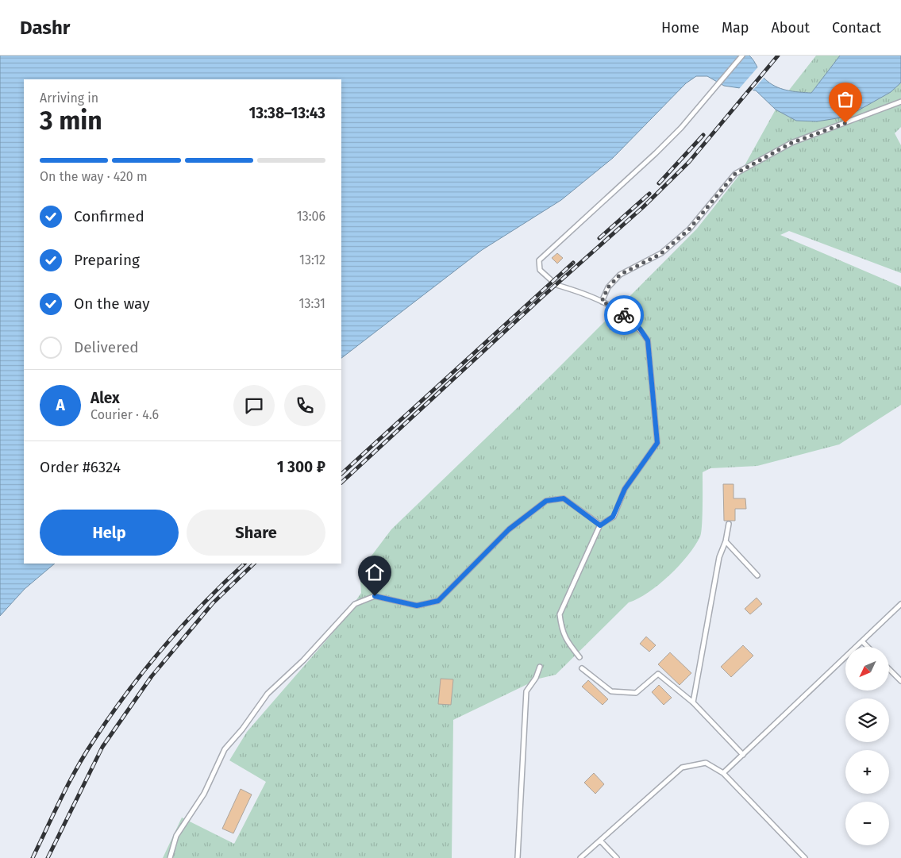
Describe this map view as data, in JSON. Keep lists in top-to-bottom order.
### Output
{
  "north": "bottom left",
  "page": {
    "header": "Dashr",
    "nav": [
      "Home",
      "Map",
      "About",
      "Contact"
    ],
    "heading": ["3 min", "Arriving in", "13:38–13:43"],
    "panel": [
      "Alex",
      "Courier · 4.6",
      "Order #6324",
      "1 300 ₽"
    ],
    "bar": "On the way · 420 m",
    "list": [
      ["Confirmed", "13:06"],
      ["Preparing", "13:12"],
      ["On the way", "13:31"],
      "Delivered"
    ],
    "round": "A",
    "buttons": ["Help", "Share"],
    "map_buttons": ["+", "−"]
  }
}
